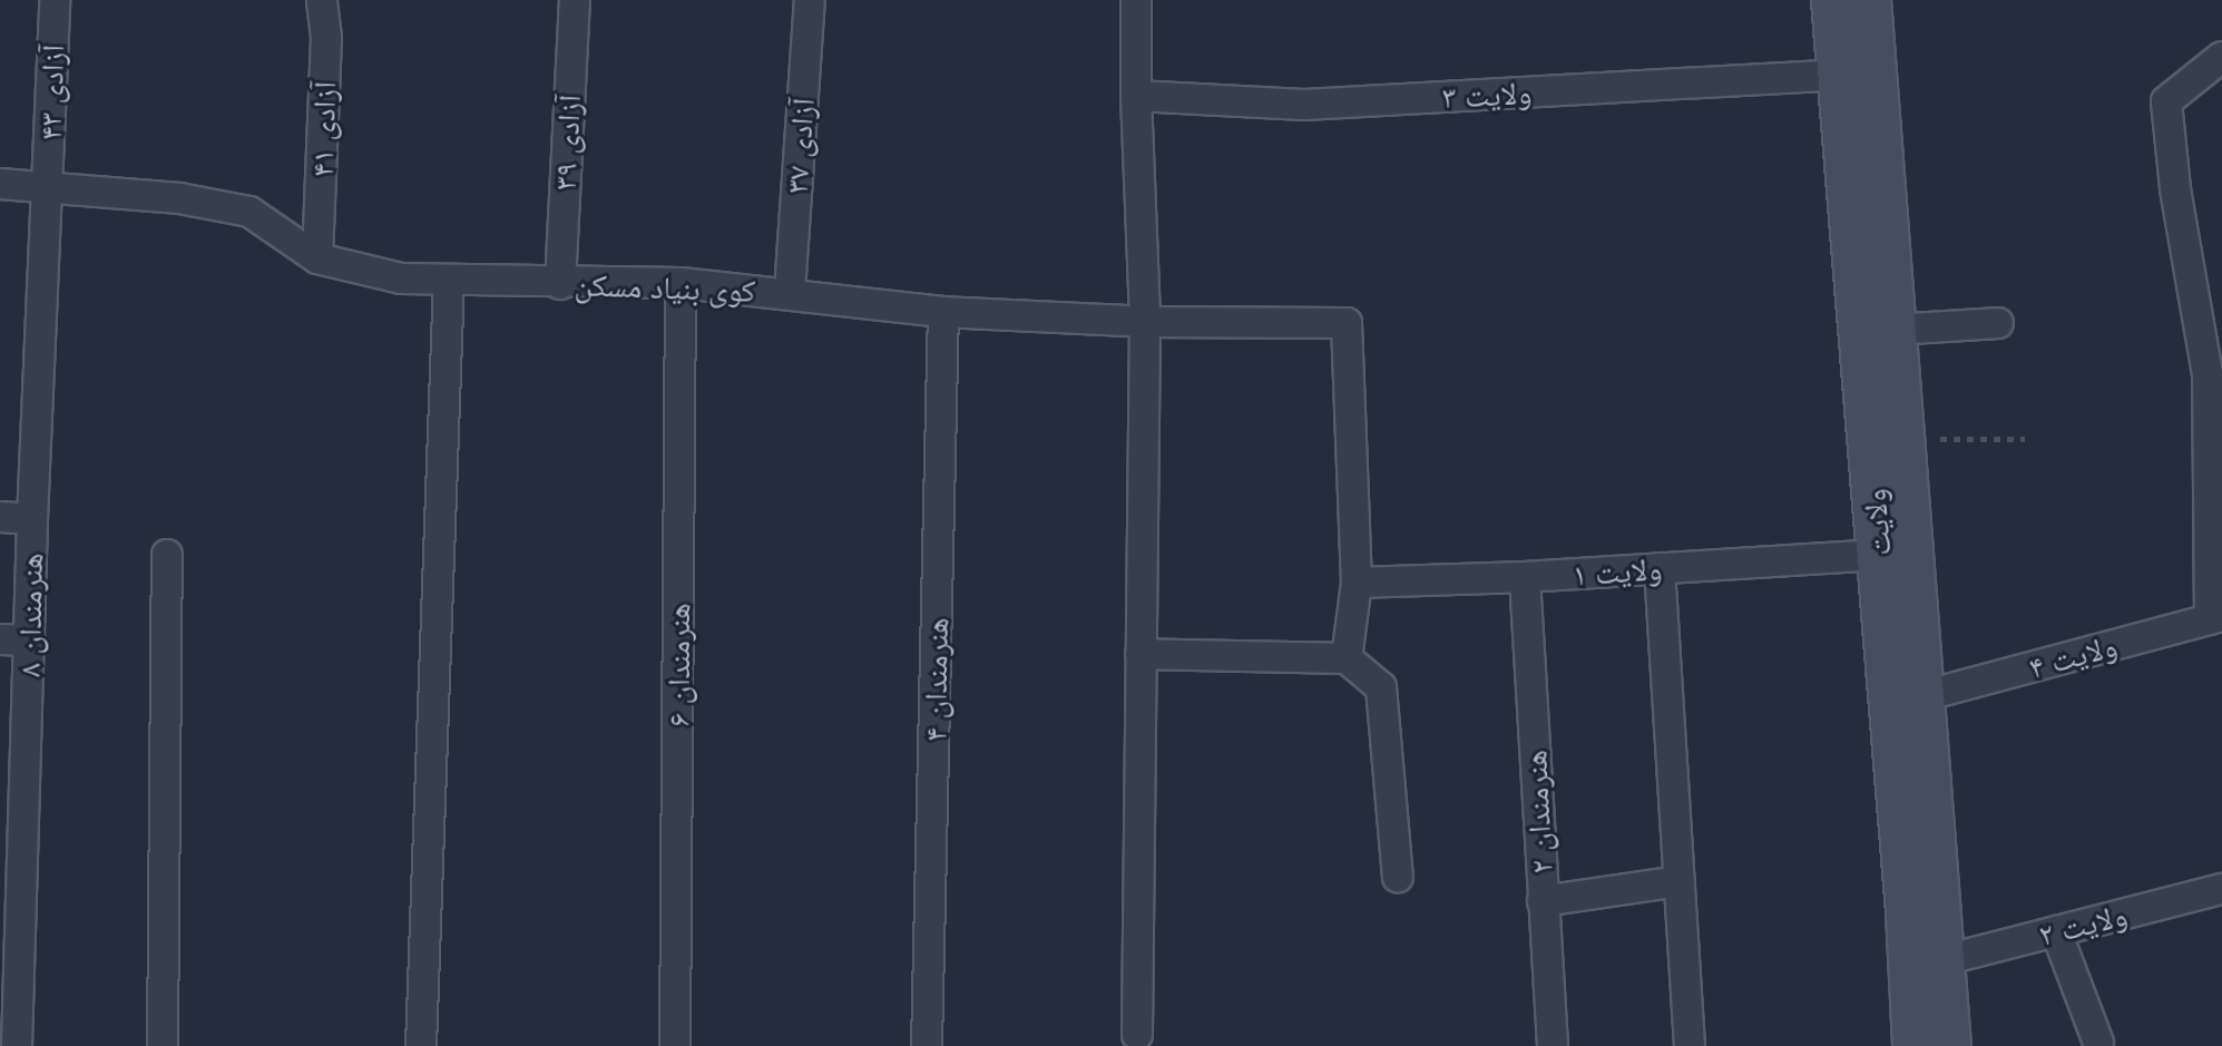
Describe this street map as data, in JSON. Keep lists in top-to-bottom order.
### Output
{
  "streets": {
    "main road": ["ولایت"],
    "street": [
      "آزادی ۴۳",
      "ولایت ۳",
      "آزادی ۴۱",
      "آزادی ۳۹",
      "آزادی ۳۷",
      "کوی بنیاد مسکن",
      "ولایت ۱",
      "هنرمندان ۸",
      "ولایت ۴",
      "هنرمندان ۶",
      "هنرمندان ۴",
      "هنرمندان ۲",
      "ولایت ۲"
    ]
  },
  "crossings": [
    ["آزادی ۴۳", "کوی بنیاد مسکن"],
    ["آزادی ۴۳", "هنرمندان ۸"],
    ["ولایت ۳", "ولایت"],
    ["آزادی ۴۱", "کوی بنیاد مسکن"],
    ["آزادی ۳۹", "کوی بنیاد مسکن"],
    ["آزادی ۳۷", "کوی بنیاد مسکن"],
    ["کوی بنیاد مسکن", "ولایت ۱"],
    ["کوی بنیاد مسکن", "هنرمندان ۸"],
    ["کوی بنیاد مسکن", "هنرمندان ۶"],
    ["کوی بنیاد مسکن", "هنرمندان ۴"],
    ["ولایت", "ولایت ۱"],
    ["ولایت", "ولایت ۴"],
    ["ولایت", "ولایت ۲"],
    ["ولایت ۱", "هنرمندان ۲"]
  ]
}
